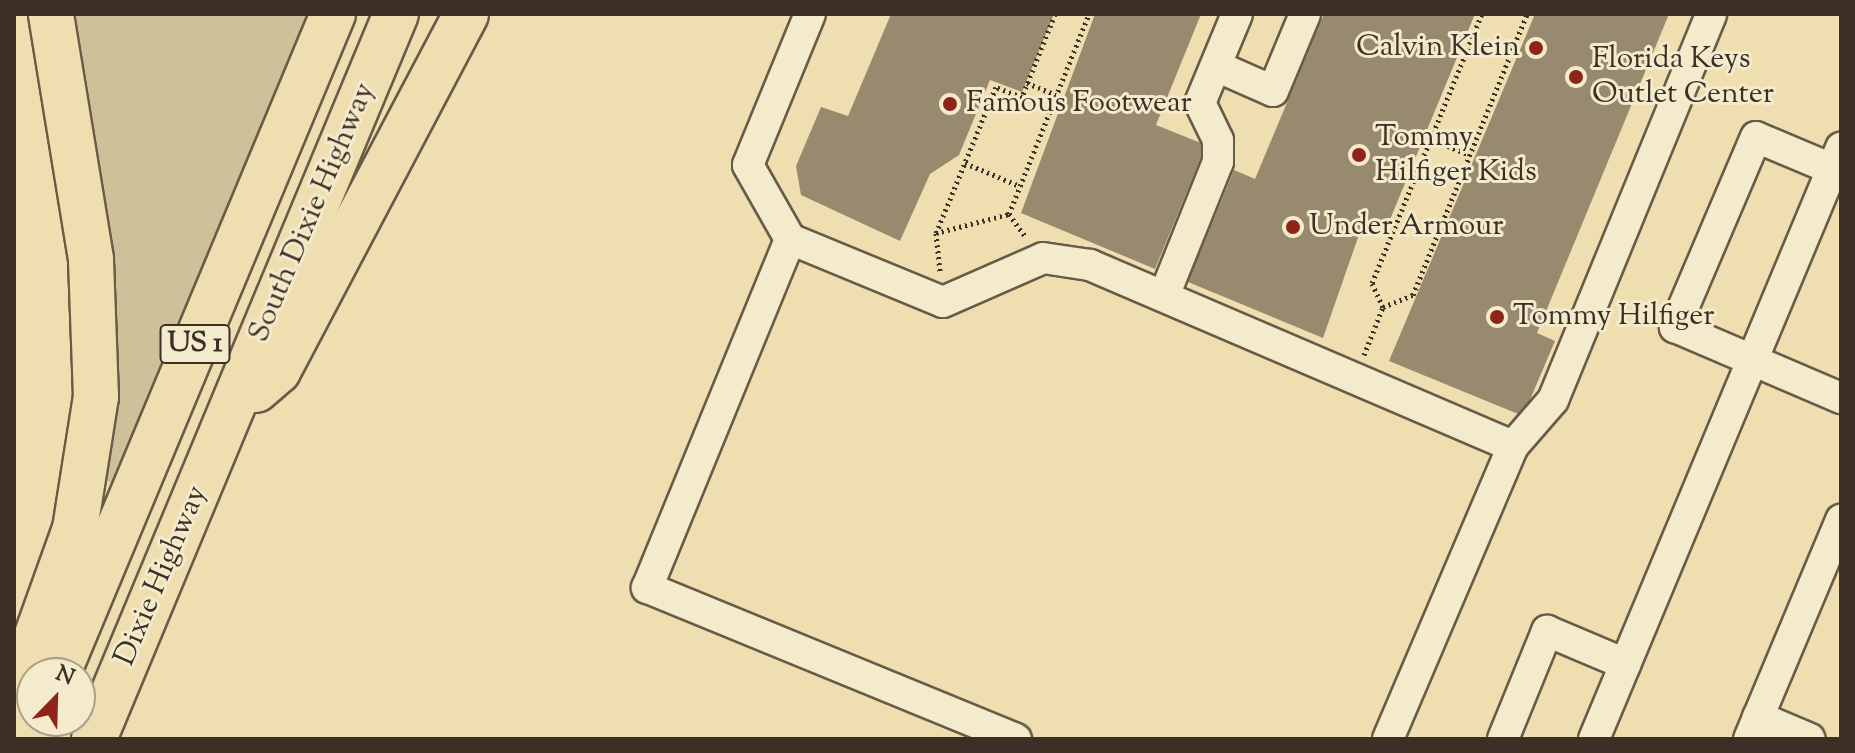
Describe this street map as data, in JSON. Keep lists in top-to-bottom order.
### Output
{
  "streets": {
    "highway": ["South Dixie Highway", "US 1", "Dixie Highway"]
  },
  "crossings": [
    ["South Dixie Highway", "Dixie Highway"]
  ],
  "places": [
    "Calvin Klein",
    "Florida Keys Outlet Center",
    "Famous Footwear",
    "Tommy Hilfiger Kids",
    "Under Armour",
    "Tommy Hilfiger"
  ],
  "north": "top right"
}
